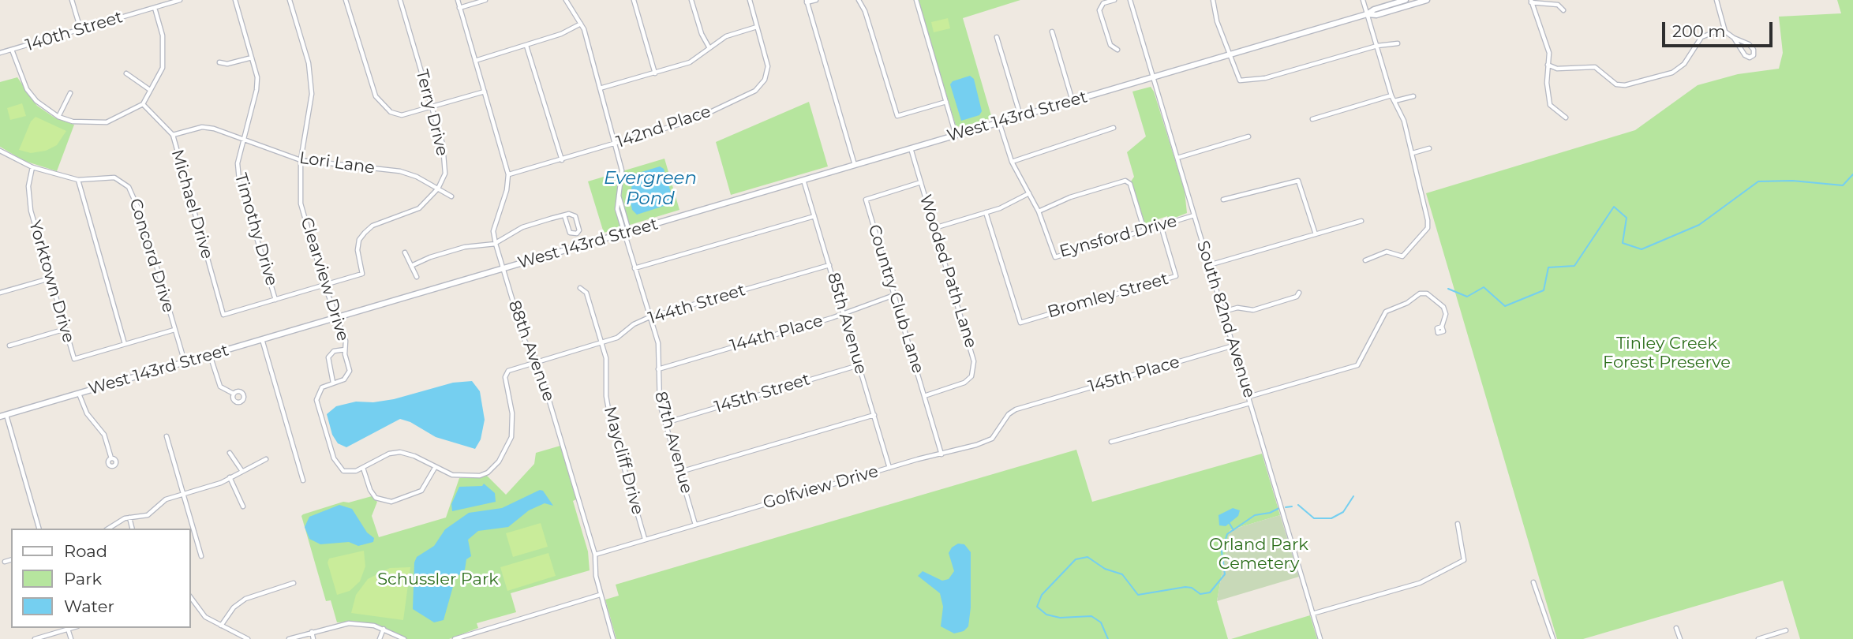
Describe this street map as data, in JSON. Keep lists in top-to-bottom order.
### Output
{
  "streets": {
    "main road": ["West 143rd Street"],
    "street": [
      "140th Street",
      "Terry Drive",
      "142nd Place",
      "Lori Lane",
      "Michael Drive",
      "Timothy Drive",
      "Eynsford Drive",
      "Concord Drive",
      "Wooded Path Lane",
      "Clearview Drive",
      "Yorktown Drive",
      "Bromley Street",
      "Country Club Lane",
      "144th Street",
      "South 82nd Avenue",
      "85th Avenue",
      "144th Place",
      "88th Avenue",
      "145th Place",
      "145th Street",
      "87th Avenue",
      "Maycliff Drive",
      "Golfview Drive"
    ]
  },
  "crossings": [
    ["Terry Drive", "Lori Lane"],
    ["West 143rd Street", "Eynsford Drive"],
    ["West 143rd Street", "Concord Drive"],
    ["West 143rd Street", "Wooded Path Lane"],
    ["West 143rd Street", "Clearview Drive"],
    ["West 143rd Street", "South 82nd Avenue"],
    ["West 143rd Street", "85th Avenue"],
    ["West 143rd Street", "88th Avenue"],
    ["West 143rd Street", "87th Avenue"],
    ["142nd Place", "88th Avenue"],
    ["142nd Place", "87th Avenue"],
    ["Lori Lane", "Michael Drive"],
    ["Lori Lane", "Timothy Drive"],
    ["Lori Lane", "Clearview Drive"],
    ["Michael Drive", "Timothy Drive"],
    ["Eynsford Drive", "Bromley Street"],
    ["Eynsford Drive", "South 82nd Avenue"],
    ["Concord Drive", "Yorktown Drive"],
    ["Wooded Path Lane", "Country Club Lane"],
    ["Country Club Lane", "144th Place"],
    ["Country Club Lane", "Golfview Drive"],
    ["144th Street", "85th Avenue"],
    ["144th Street", "88th Avenue"],
    ["144th Street", "87th Avenue"],
    ["144th Street", "Maycliff Drive"],
    ["South 82nd Avenue", "145th Place"],
    ["85th Avenue", "144th Place"],
    ["85th Avenue", "145th Street"],
    ["85th Avenue", "Golfview Drive"],
    ["144th Place", "87th Avenue"],
    ["88th Avenue", "Golfview Drive"],
    ["145th Place", "Golfview Drive"],
    ["145th Street", "87th Avenue"],
    ["87th Avenue", "Golfview Drive"],
    ["Maycliff Drive", "Golfview Drive"]
  ],
  "water": ["Evergreen Pond"],
  "parks": ["Tinley Creek Forest Preserve", "Orland Park Cemetery", "Schussler Park"],
  "legend": ["Road", "Park", "Water"],
  "scale_bar": "200 m"
}
